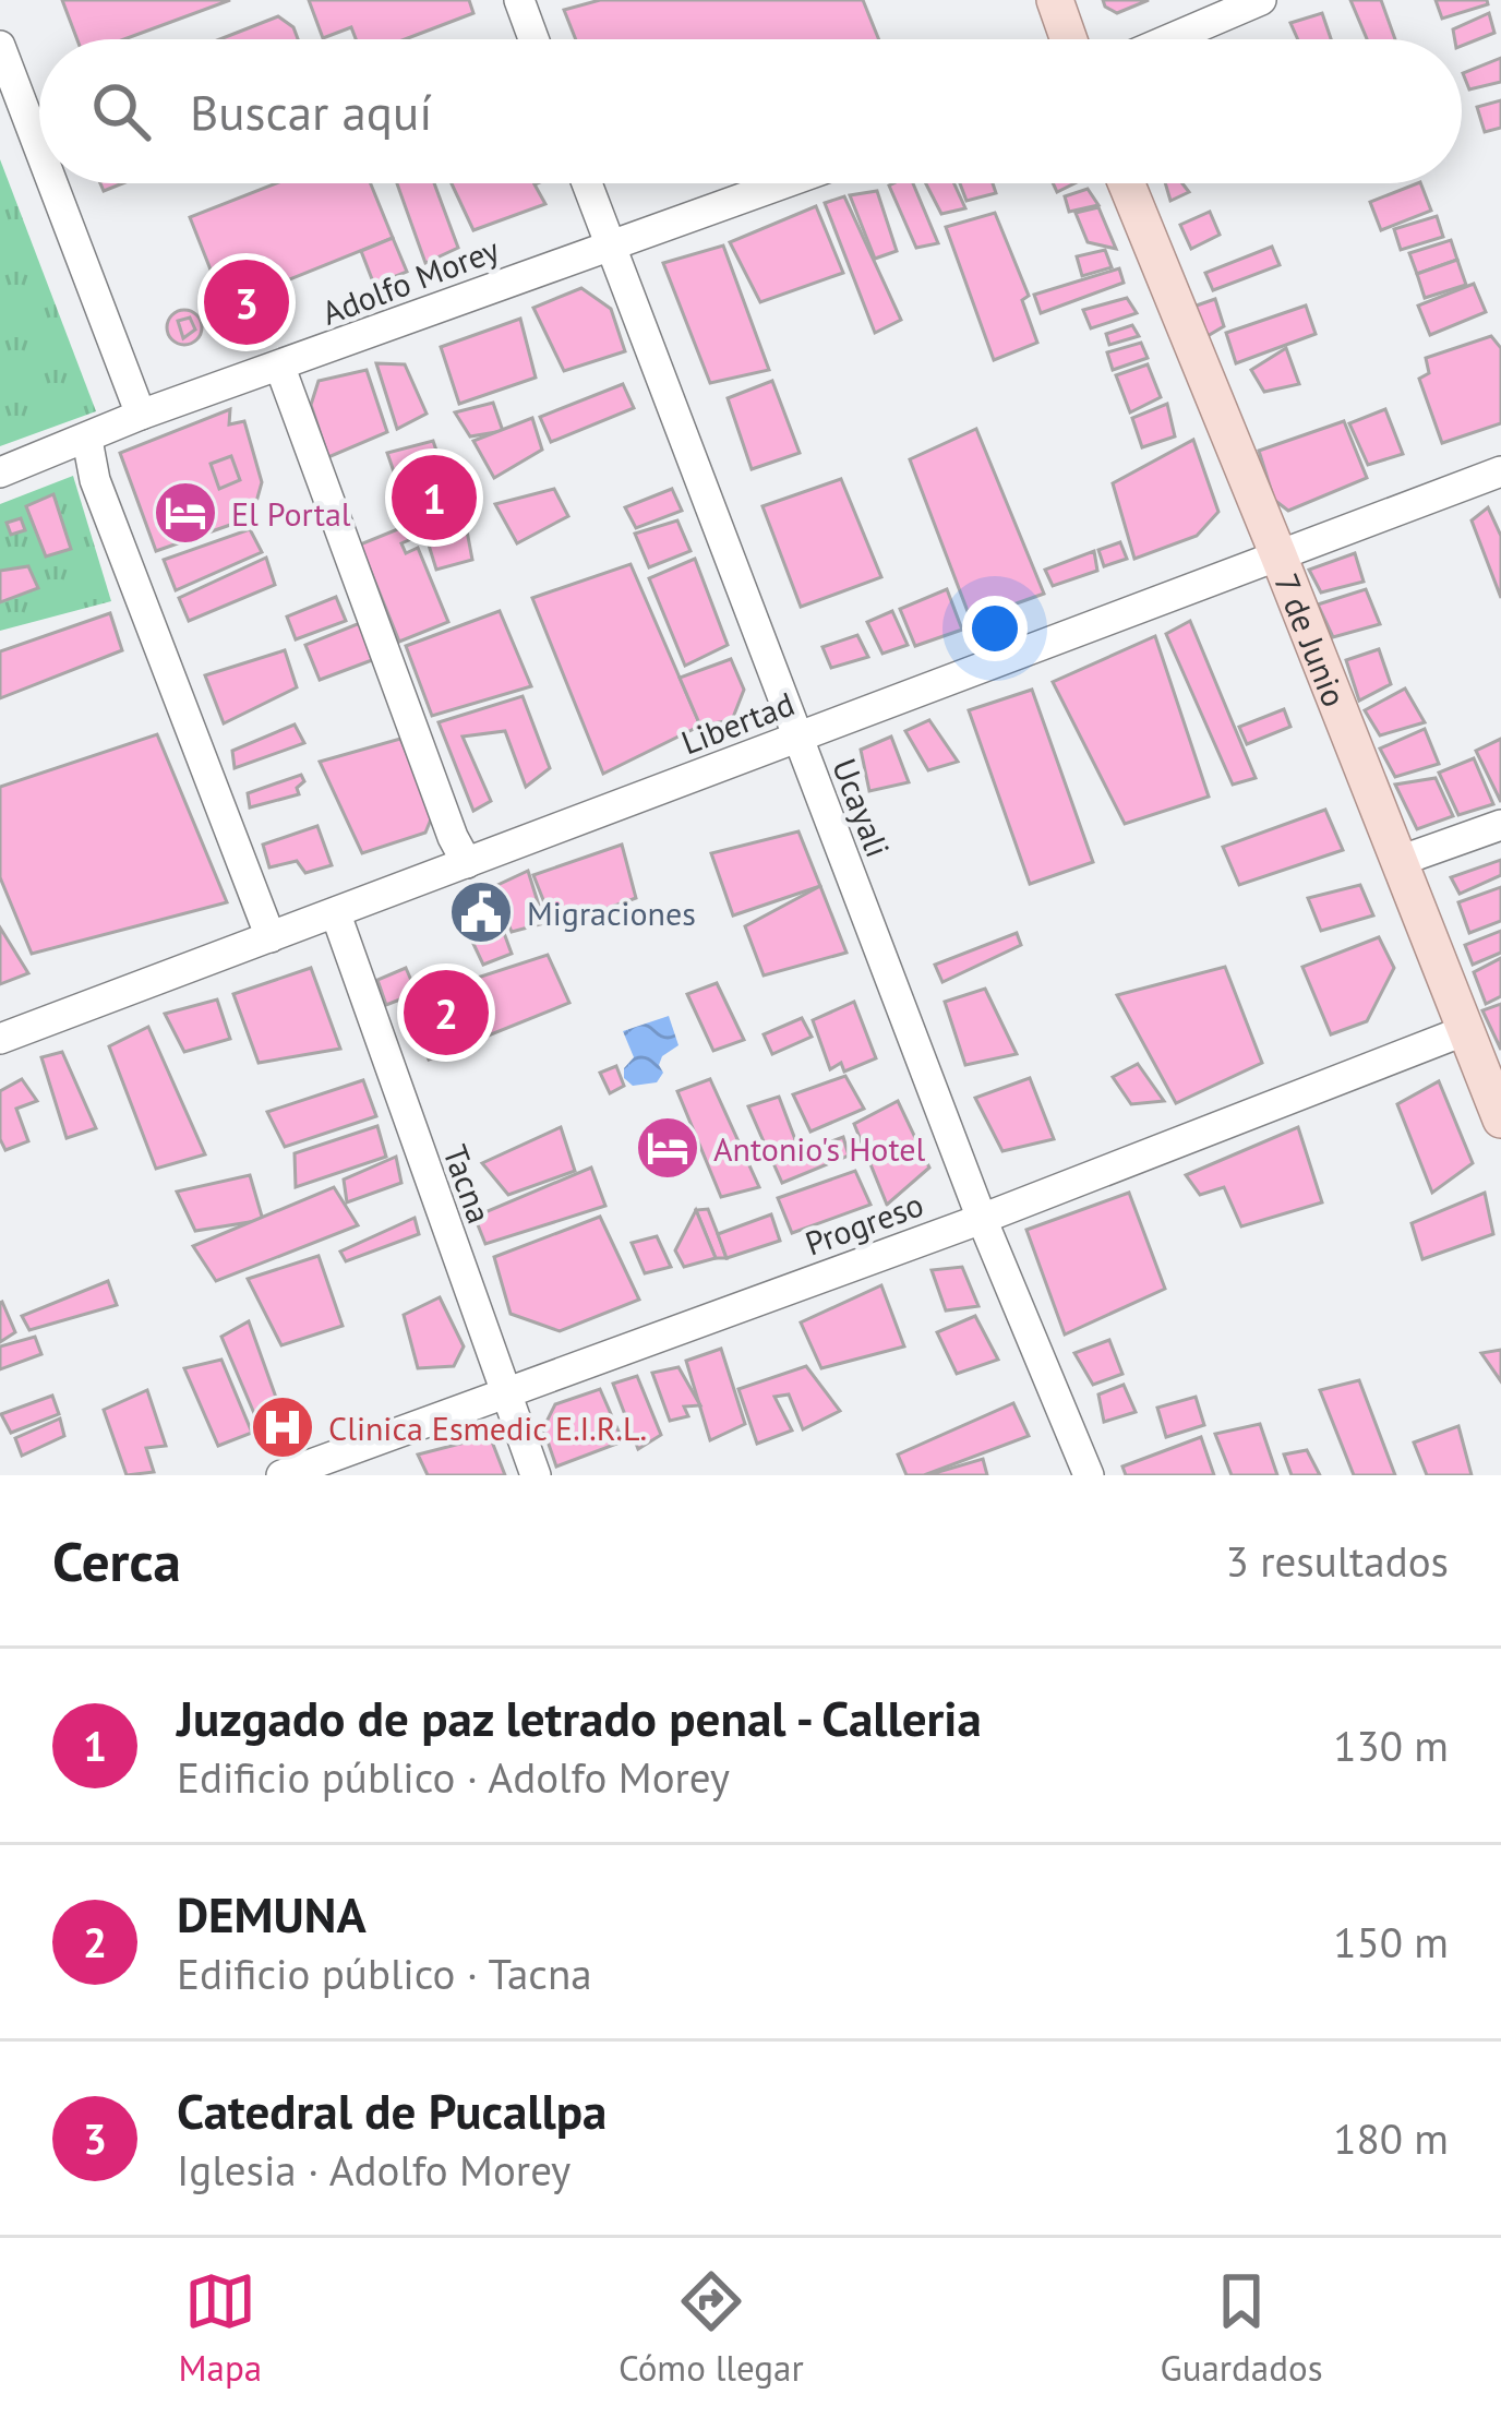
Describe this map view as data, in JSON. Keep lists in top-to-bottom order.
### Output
{
  "streets": {
    "main road": ["7 de Junio"],
    "street": [
      "Adolfo Morey",
      "Libertad",
      "Ucayali",
      "Tacna",
      "Progreso"
    ]
  },
  "crossings": [
    ["Adolfo Morey", "Ucayali"],
    ["7 de Junio", "Libertad"],
    ["7 de Junio", "Progreso"],
    ["Libertad", "Ucayali"],
    ["Libertad", "Tacna"],
    ["Ucayali", "Progreso"],
    ["Tacna", "Progreso"]
  ],
  "places": {
    "hotel": ["El Portal", "Antonio's Hotel"],
    "public building": ["Migraciones"],
    "hospital": ["Clinica Esmedic E.I.R.L."]
  },
  "page": {
    "search": "Buscar aquí",
    "pins": ["3", "1", "2"],
    "heading": ["Cerca", "3 resultados"],
    "list": [
      {
        "mark": "1",
        "name": "Juzgado de paz letrado penal - Calleria",
        "note": "Edificio público · Adolfo Morey",
        "value": "130 m"
      },
      {
        "mark": "2",
        "name": "DEMUNA",
        "note": "Edificio público · Tacna",
        "value": "150 m"
      },
      {
        "mark": "3",
        "name": "Catedral de Pucallpa",
        "note": "Iglesia · Adolfo Morey",
        "value": "180 m"
      }
    ],
    "nav": ["Mapa", "Cómo llegar", "Guardados"]
  }
}
